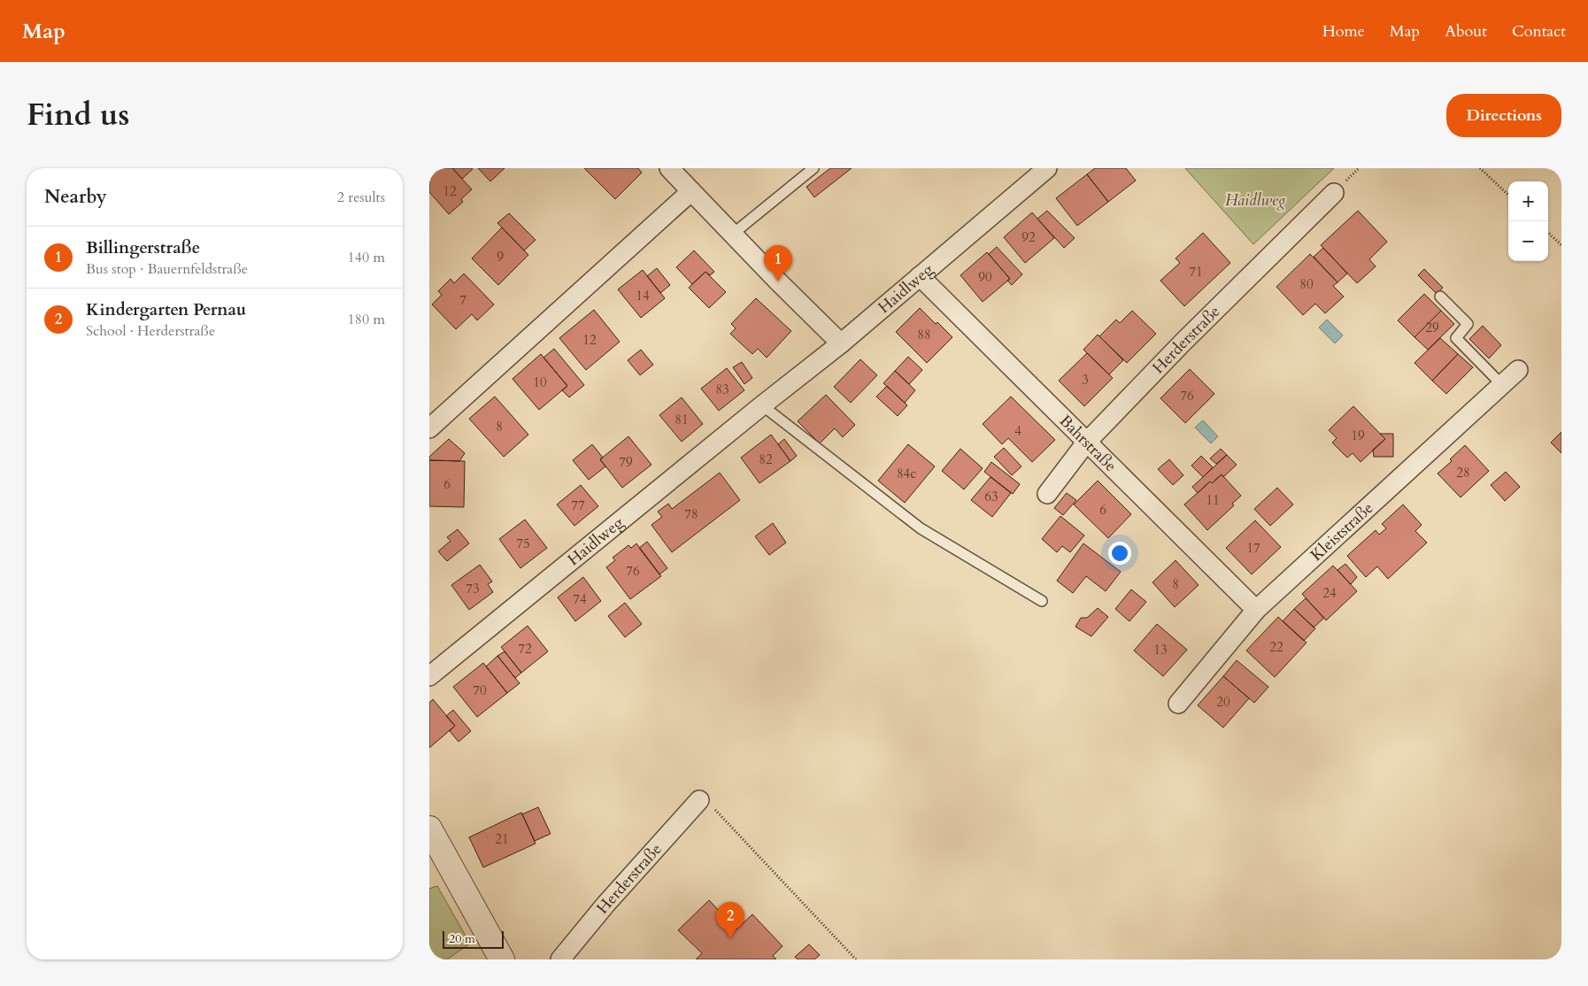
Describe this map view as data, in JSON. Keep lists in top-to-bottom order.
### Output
{
  "streets": {
    "street": [
      "Haidlweg",
      "Herderstraße",
      "Bahrstraße",
      "Kleiststraße"
    ]
  },
  "crossings": [
    ["Haidlweg", "Bahrstraße"],
    ["Herderstraße", "Bahrstraße"],
    ["Bahrstraße", "Kleiststraße"]
  ],
  "parks": ["Haidlweg"],
  "house_numbers": [
    "12",
    "92",
    "9",
    "71",
    "90",
    "80",
    "14",
    "7",
    "29",
    "88",
    "12",
    "3",
    "10",
    "83",
    "76",
    "81",
    "8",
    "4",
    "19",
    "82",
    "79",
    "28",
    "84c",
    "6",
    "63",
    "11",
    "77",
    "6",
    "78",
    "75",
    "17",
    "76",
    "8",
    "73",
    "24",
    "74",
    "22",
    "72",
    "13",
    "70",
    "20",
    "21"
  ],
  "scale_bar": "20 m",
  "page": {
    "header": "Map",
    "nav": [
      "Home",
      "Map",
      "About",
      "Contact"
    ],
    "title": "Find us",
    "buttons": "Directions",
    "heading": ["Nearby", "2 results"],
    "map_buttons": ["+", "−"],
    "list": [
      {
        "mark": "1",
        "name": "Billingerstraße",
        "note": "Bus stop · Bauernfeldstraße",
        "value": "140 m"
      },
      {
        "mark": "2",
        "name": "Kindergarten Pernau",
        "note": "School · Herderstraße",
        "value": "180 m"
      }
    ],
    "pins": ["1", "2"],
    "scale": "20 m"
  }
}
